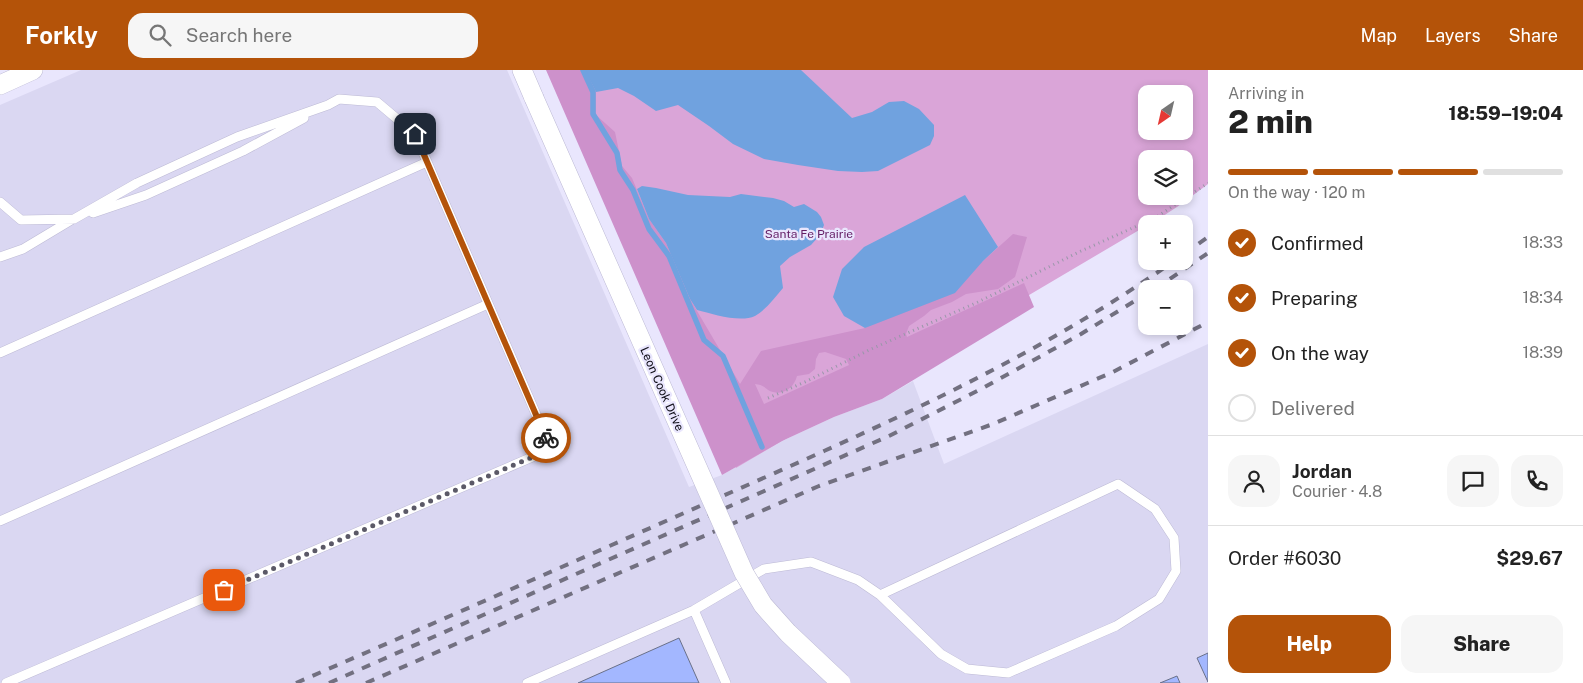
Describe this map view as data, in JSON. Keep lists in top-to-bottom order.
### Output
{
  "streets": {
    "street": ["Leon Cook Drive"]
  },
  "parks": ["Santa Fe Prairie"],
  "north": "bottom left",
  "page": {
    "header": "Forkly",
    "search": "Search here",
    "nav": ["Map", "Layers", "Share"],
    "heading": ["2 min", "Arriving in", "18:59–19:04"],
    "panel": [
      "Jordan",
      "Courier · 4.8",
      "Order #6030",
      "$29.67"
    ],
    "map_buttons": ["+", "−"],
    "bar": "On the way · 120 m",
    "list": [
      ["Confirmed", "18:33"],
      ["Preparing", "18:34"],
      ["On the way", "18:39"],
      "Delivered"
    ],
    "buttons": ["Help", "Share"]
  }
}
